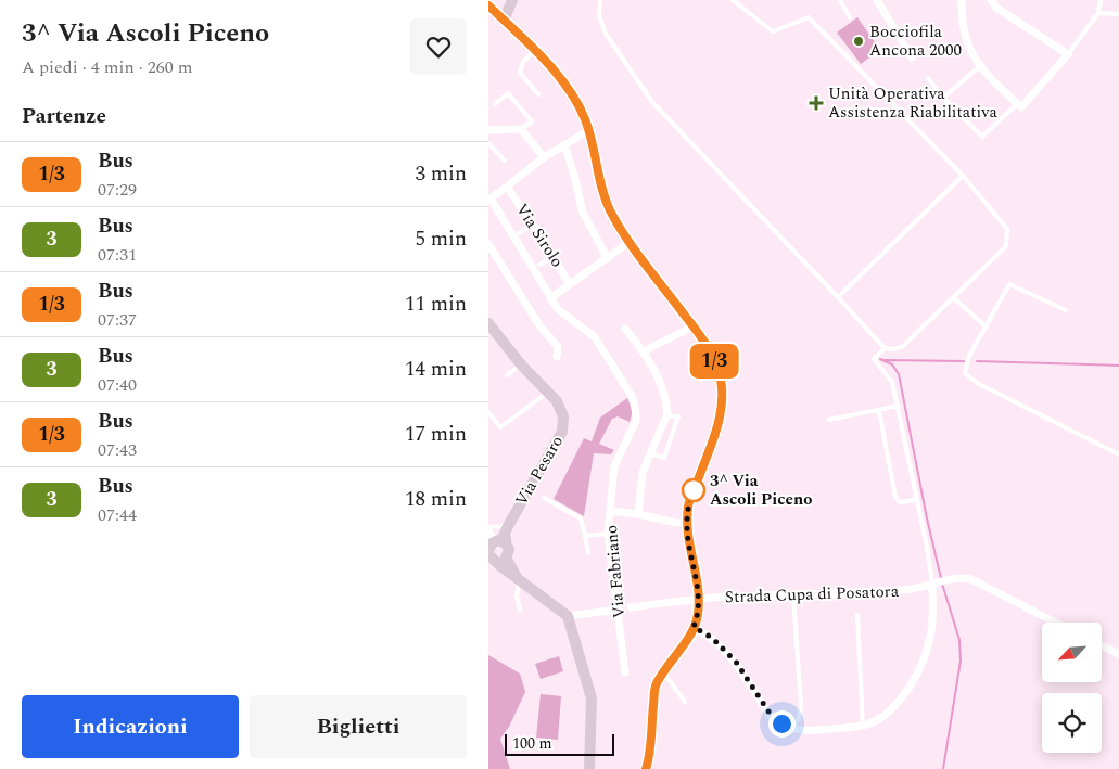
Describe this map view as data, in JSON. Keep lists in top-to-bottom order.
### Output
{
  "streets": {
    "street": [
      "Via Sirolo",
      "Via Pesaro",
      "Via Fabriano",
      "Strada Cupa di Posatora"
    ]
  },
  "places": {
    "other": ["Bocciofila Ancona 2000", "3^ Via Ascoli Piceno"],
    "health": ["Unità Operativa Assistenza Riabilitativa"]
  },
  "lines": ["bus line 1/3"],
  "scale_bar": "100 m",
  "north": "bottom left",
  "page": {
    "heading": [
      ["3^ Via Ascoli Piceno", "A piedi · 4 min · 260 m"],
      "Partenze"
    ],
    "on_map": "1/3",
    "list": [
      {
        "mark": "1/3",
        "name": "Bus",
        "note": "07:29",
        "value": "3 min"
      },
      {
        "mark": "3",
        "name": "Bus",
        "note": "07:31",
        "value": "5 min"
      },
      {
        "mark": "1/3",
        "name": "Bus",
        "note": "07:37",
        "value": "11 min"
      },
      {
        "mark": "3",
        "name": "Bus",
        "note": "07:40",
        "value": "14 min"
      },
      {
        "mark": "1/3",
        "name": "Bus",
        "note": "07:43",
        "value": "17 min"
      },
      {
        "mark": "3",
        "name": "Bus",
        "note": "07:44",
        "value": "18 min"
      }
    ],
    "buttons": ["Indicazioni", "Biglietti"],
    "scale": "100 m"
  }
}
